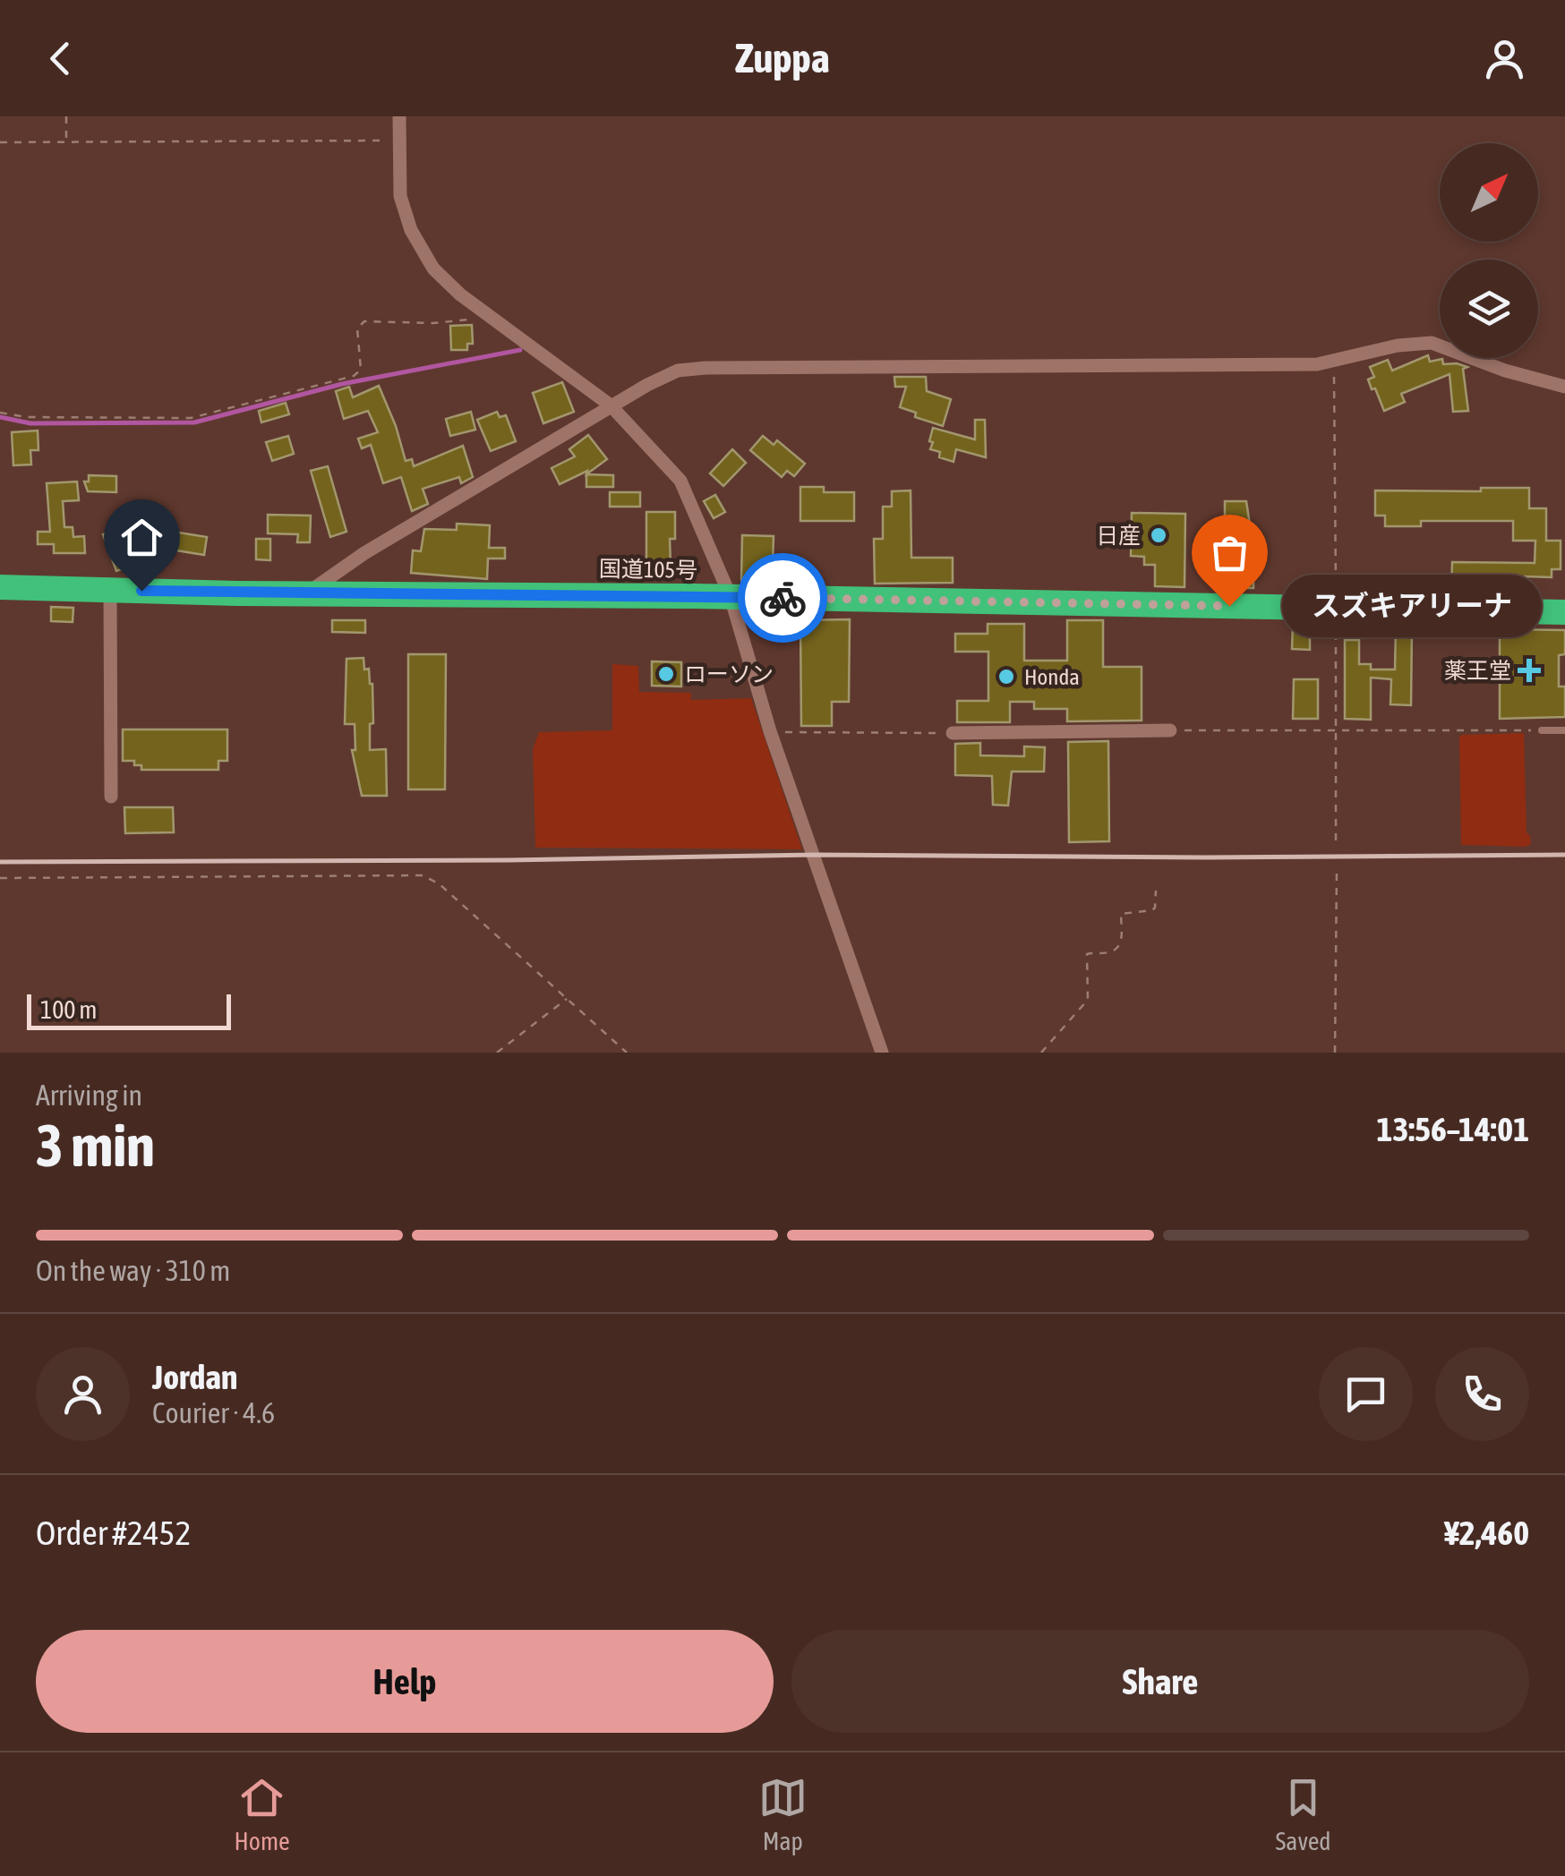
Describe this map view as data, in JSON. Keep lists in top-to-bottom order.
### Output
{
  "streets": {
    "highway": ["国道105号"]
  },
  "places": {
    "other": [
      "日産",
      "スズキアリーナ",
      "ローソン",
      "Honda"
    ],
    "health": ["薬王堂"]
  },
  "scale_bar": "100 m",
  "north": "top right",
  "page": {
    "header": "Zuppa",
    "bubble": "スズキアリーナ",
    "scale": "100 m",
    "heading": ["3 min", "Arriving in", "13:56–14:01"],
    "panel": [
      "Jordan",
      "Courier · 4.6",
      "Order #2452",
      "¥2,460"
    ],
    "bar": "On the way · 310 m",
    "buttons": ["Help", "Share"],
    "tabs": ["Home", "Map", "Saved"]
  }
}
